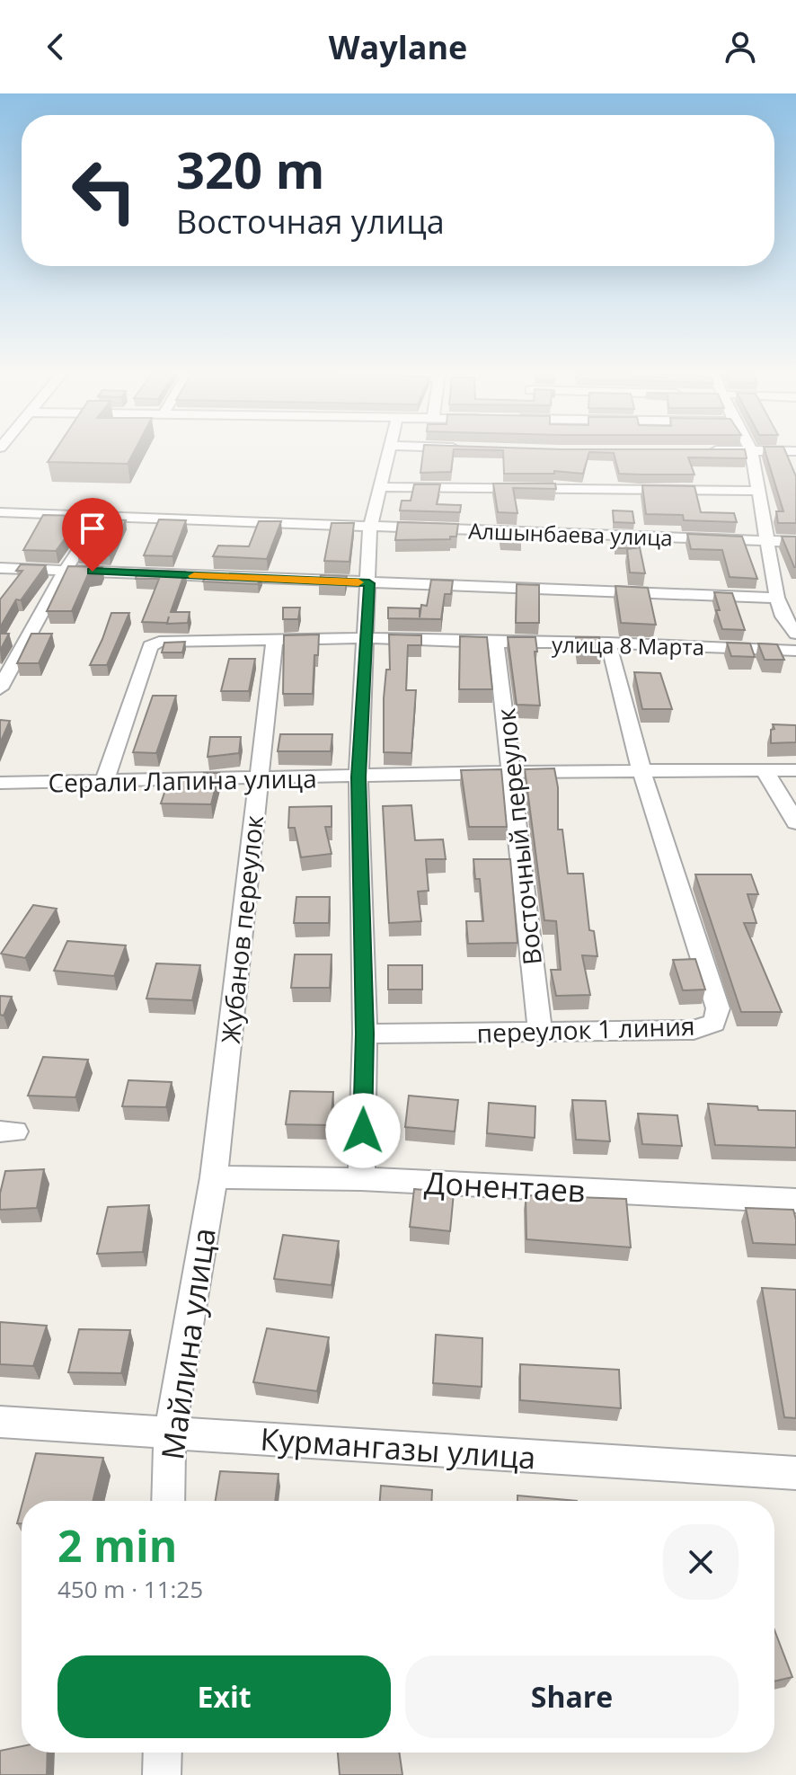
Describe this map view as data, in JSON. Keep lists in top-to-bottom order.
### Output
{
  "streets": {
    "street": [
      "Алшынбаева улица",
      "улица 8 Марта",
      "Серали Лапина улица",
      "Восточный переулок",
      "Жубанов переулок",
      "переулок 1 линия",
      "Донентаев",
      "Майлина улица",
      "Курмангазы улица"
    ]
  },
  "crossings": [
    ["улица 8 Марта", "Серали Лапина улица"],
    ["улица 8 Марта", "Восточный переулок"],
    ["улица 8 Марта", "Жубанов переулок"],
    ["Серали Лапина улица", "Восточный переулок"],
    ["Серали Лапина улица", "Жубанов переулок"],
    ["Серали Лапина улица", "переулок 1 линия"],
    ["Восточный переулок", "переулок 1 линия"],
    ["Жубанов переулок", "Донентаев"],
    ["Жубанов переулок", "Майлина улица"],
    ["Донентаев", "Майлина улица"],
    ["Майлина улица", "Курмангазы улица"]
  ],
  "page": {
    "header": "Waylane",
    "turn": ["320 m", "Восточная улица"],
    "heading": ["2 min", "450 m · 11:25"],
    "buttons": ["Exit", "Share"]
  }
}
